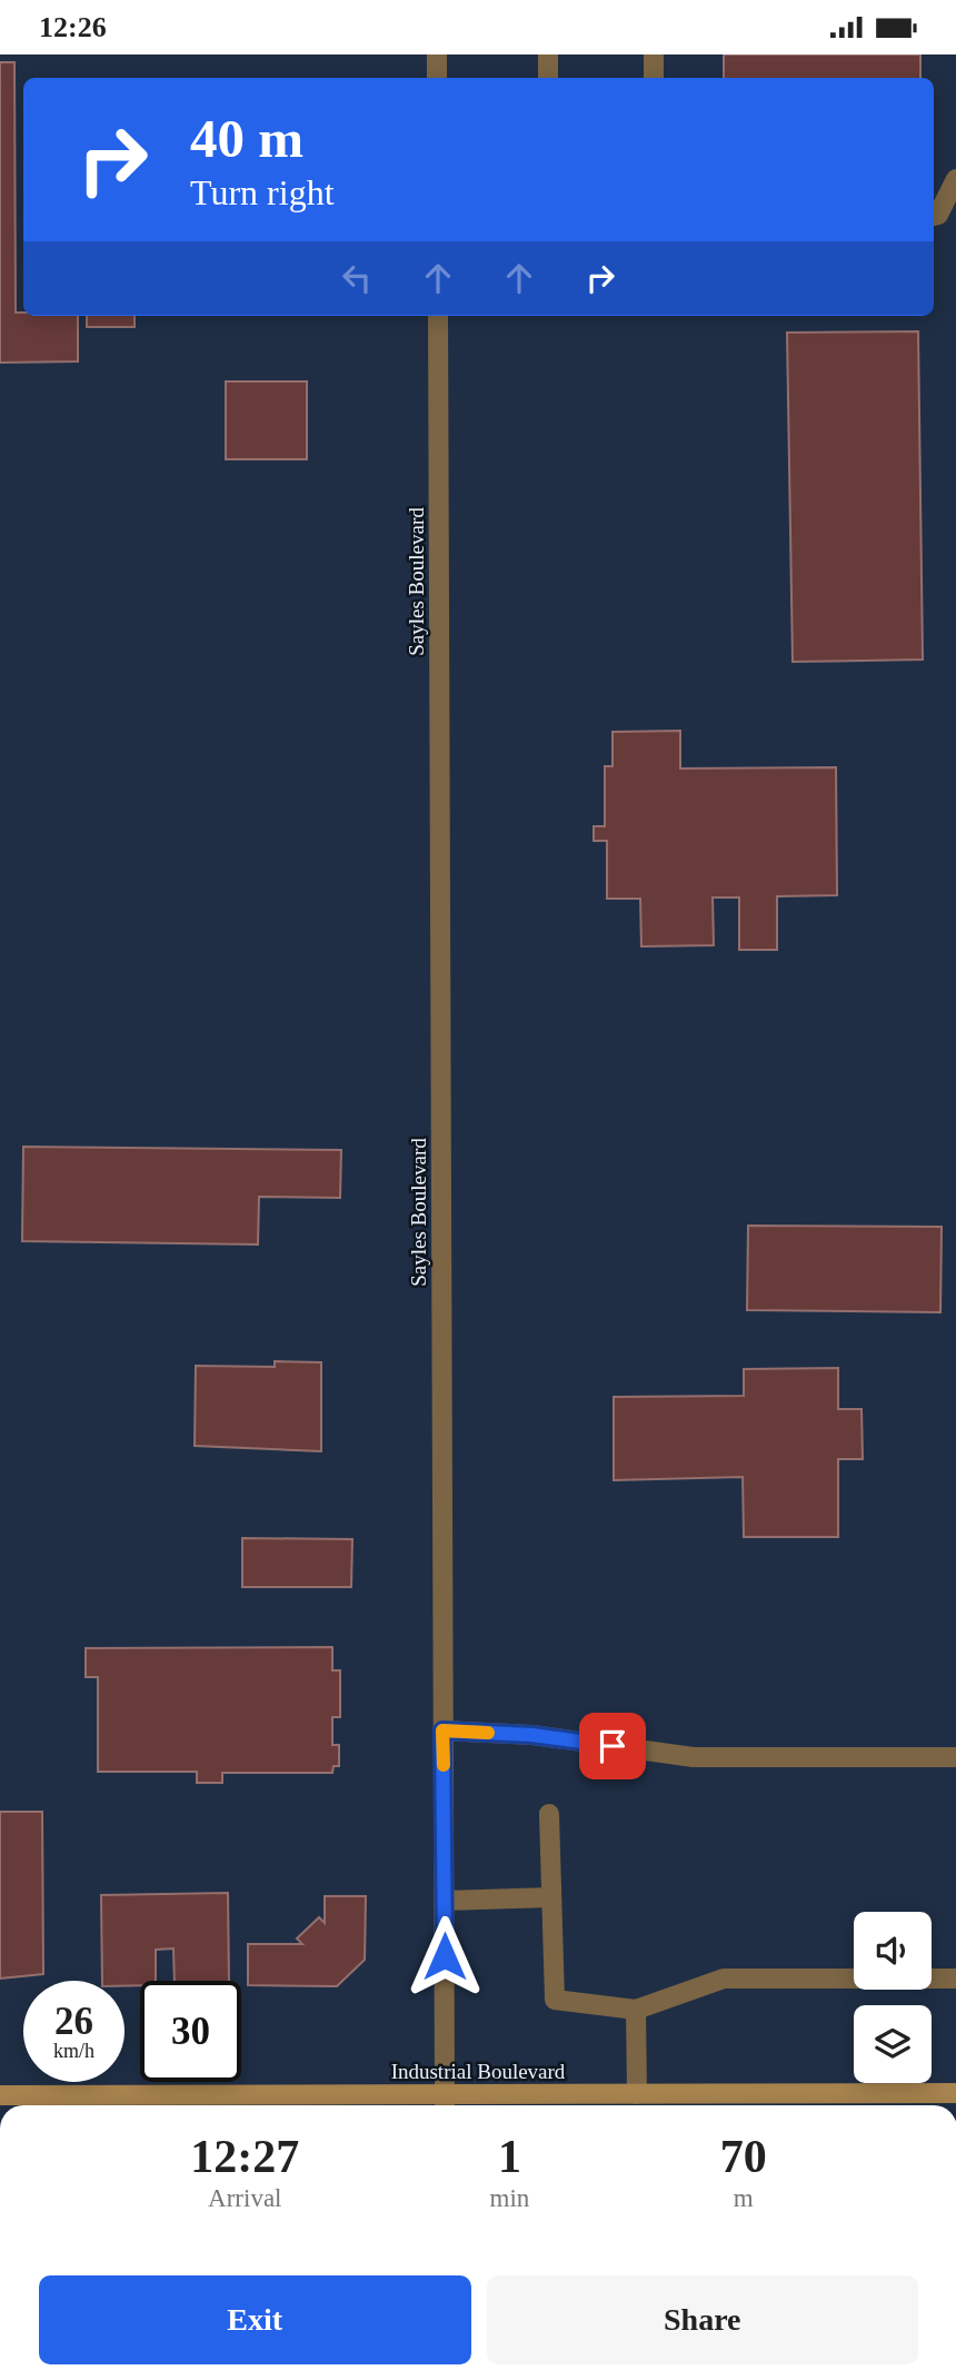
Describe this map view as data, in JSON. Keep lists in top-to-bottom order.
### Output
{
  "streets": {
    "main road": ["Industrial Boulevard"],
    "street": ["Sayles Boulevard"]
  },
  "crossings": [
    ["Sayles Boulevard", "Industrial Boulevard"]
  ],
  "page": {
    "status": "12:26",
    "turn": ["40 m", "Turn right"],
    "speed": "26 km/h",
    "limit": "30",
    "eta": [
      "12:27",
      "Arrival",
      "1",
      "min",
      "70",
      "m"
    ],
    "buttons": ["Exit", "Share"]
  }
}
